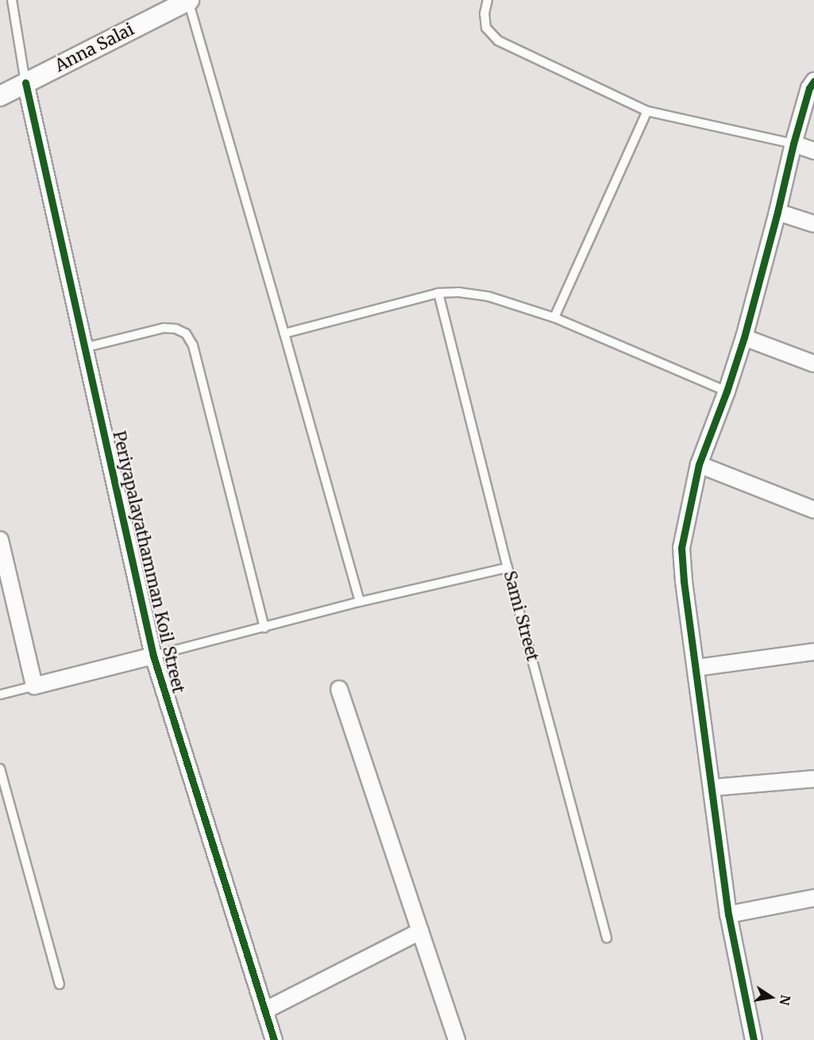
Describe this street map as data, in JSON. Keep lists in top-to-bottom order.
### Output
{
  "streets": {
    "street": ["Anna Salai", "Periyapalayathamman Koil Street"],
    "lane": ["Sami Street"]
  },
  "crossings": [
    ["Anna Salai", "Periyapalayathamman Koil Street"]
  ],
  "north": "right"
}
